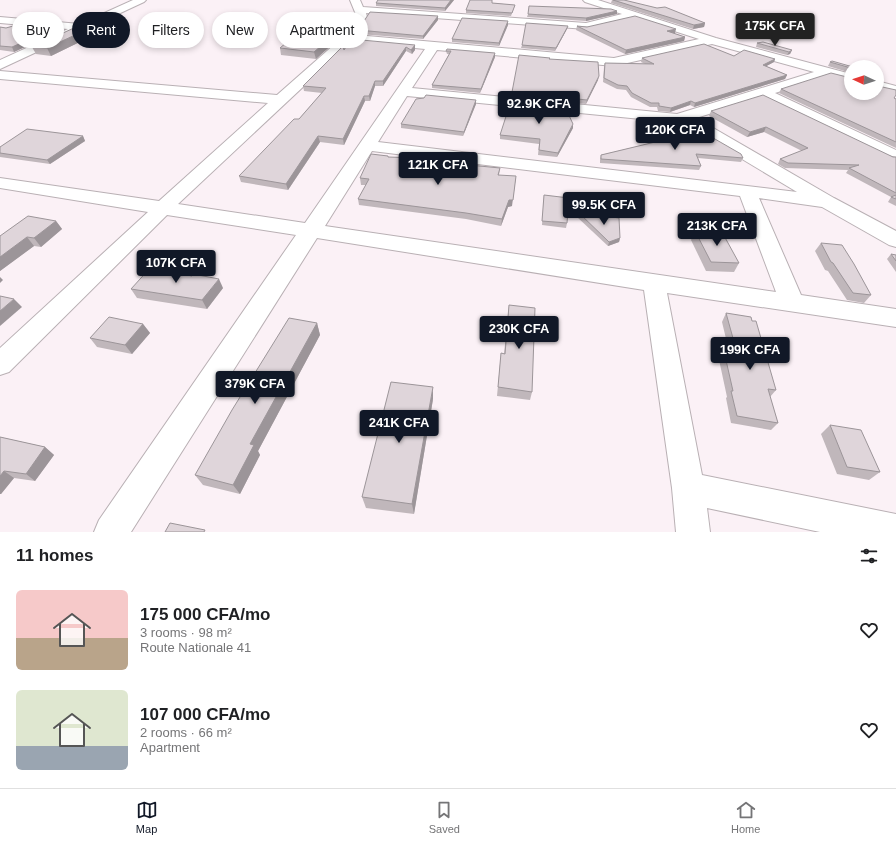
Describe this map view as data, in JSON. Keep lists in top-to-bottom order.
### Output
{
  "north": "left",
  "page": {
    "chip": [
      "Buy",
      "Rent",
      "Filters",
      "New",
      "Apartment"
    ],
    "price": [
      "175K CFA",
      "92.9K CFA",
      "120K CFA",
      "121K CFA",
      "99.5K CFA",
      "213K CFA",
      "107K CFA",
      "230K CFA",
      "199K CFA",
      "379K CFA",
      "241K CFA"
    ],
    "heading": "11 homes",
    "list": [
      {
        "name": "175 000 CFA/mo",
        "note": "3 rooms · 98 m² · Route Nationale 41"
      },
      {
        "name": "107 000 CFA/mo",
        "note": "2 rooms · 66 m² · Apartment"
      }
    ],
    "tabs": ["Map", "Saved", "Home"]
  }
}
